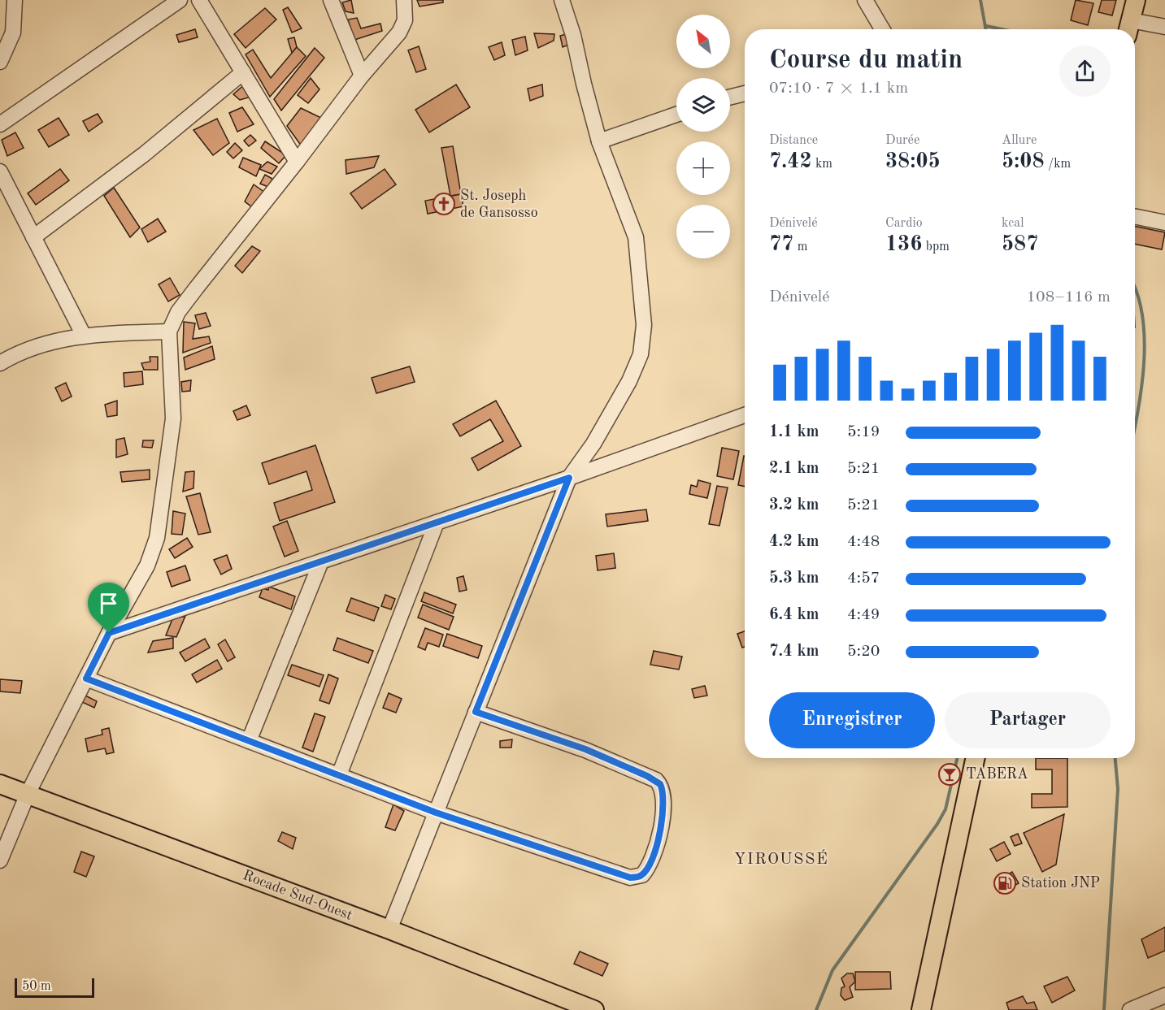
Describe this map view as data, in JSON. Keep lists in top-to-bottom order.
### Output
{
  "streets": {
    "main road": ["Rocade Sud-Ouest"]
  },
  "districts": ["YIROUSSÉ"],
  "places": {
    "church": ["St. Joseph de Gansosso"],
    "bar": ["TABERA"],
    "fuel station": ["Station JNP"]
  },
  "scale_bar": "50 m",
  "north": "top left",
  "page": {
    "map_buttons": ["+", "−"],
    "heading": ["Course du matin", "07:10 · 7 × 1.1 km"],
    "stats": [
      ["Distance", "7.42 km"],
      ["Durée", "38:05"],
      ["Allure", "5:08 /km"],
      ["Dénivelé", "77 m"],
      ["Cardio", "136 bpm"],
      ["kcal", "587"]
    ],
    "chart": ["Dénivelé", "108–116 m"],
    "list": [
      {
        "name": "1.1 km",
        "note": "5:19"
      },
      {
        "name": "2.1 km",
        "note": "5:21"
      },
      {
        "name": "3.2 km",
        "note": "5:21"
      },
      {
        "name": "4.2 km",
        "note": "4:48"
      },
      {
        "name": "5.3 km",
        "note": "4:57"
      },
      {
        "name": "6.4 km",
        "note": "4:49"
      },
      {
        "name": "7.4 km",
        "note": "5:20"
      }
    ],
    "buttons": ["Enregistrer", "Partager"],
    "scale": "50 m"
  }
}
